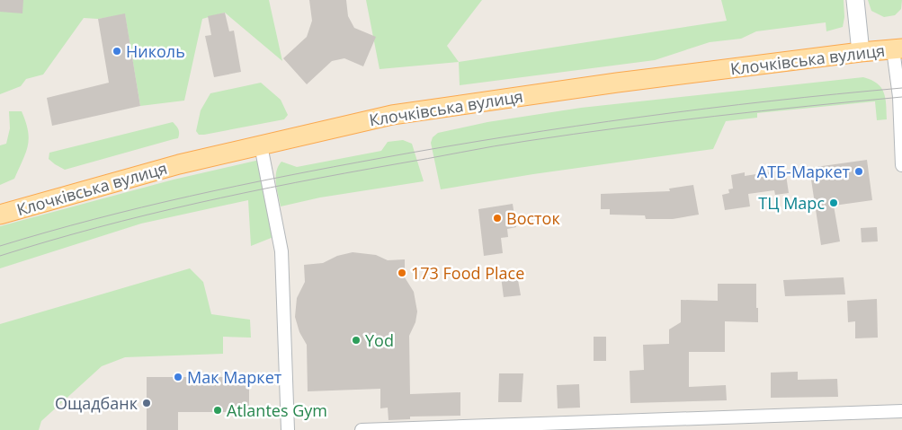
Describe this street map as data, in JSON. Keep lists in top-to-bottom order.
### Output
{
  "streets": {
    "main road": ["Клочківська вулиця"]
  },
  "places": [
    "Николь",
    "АТБ-Маркет",
    "ТЦ Марс",
    "Восток",
    "173 Food Place",
    "Yod",
    "Мак Маркет",
    "Ощадбанк",
    "Atlantes Gym"
  ]
}
